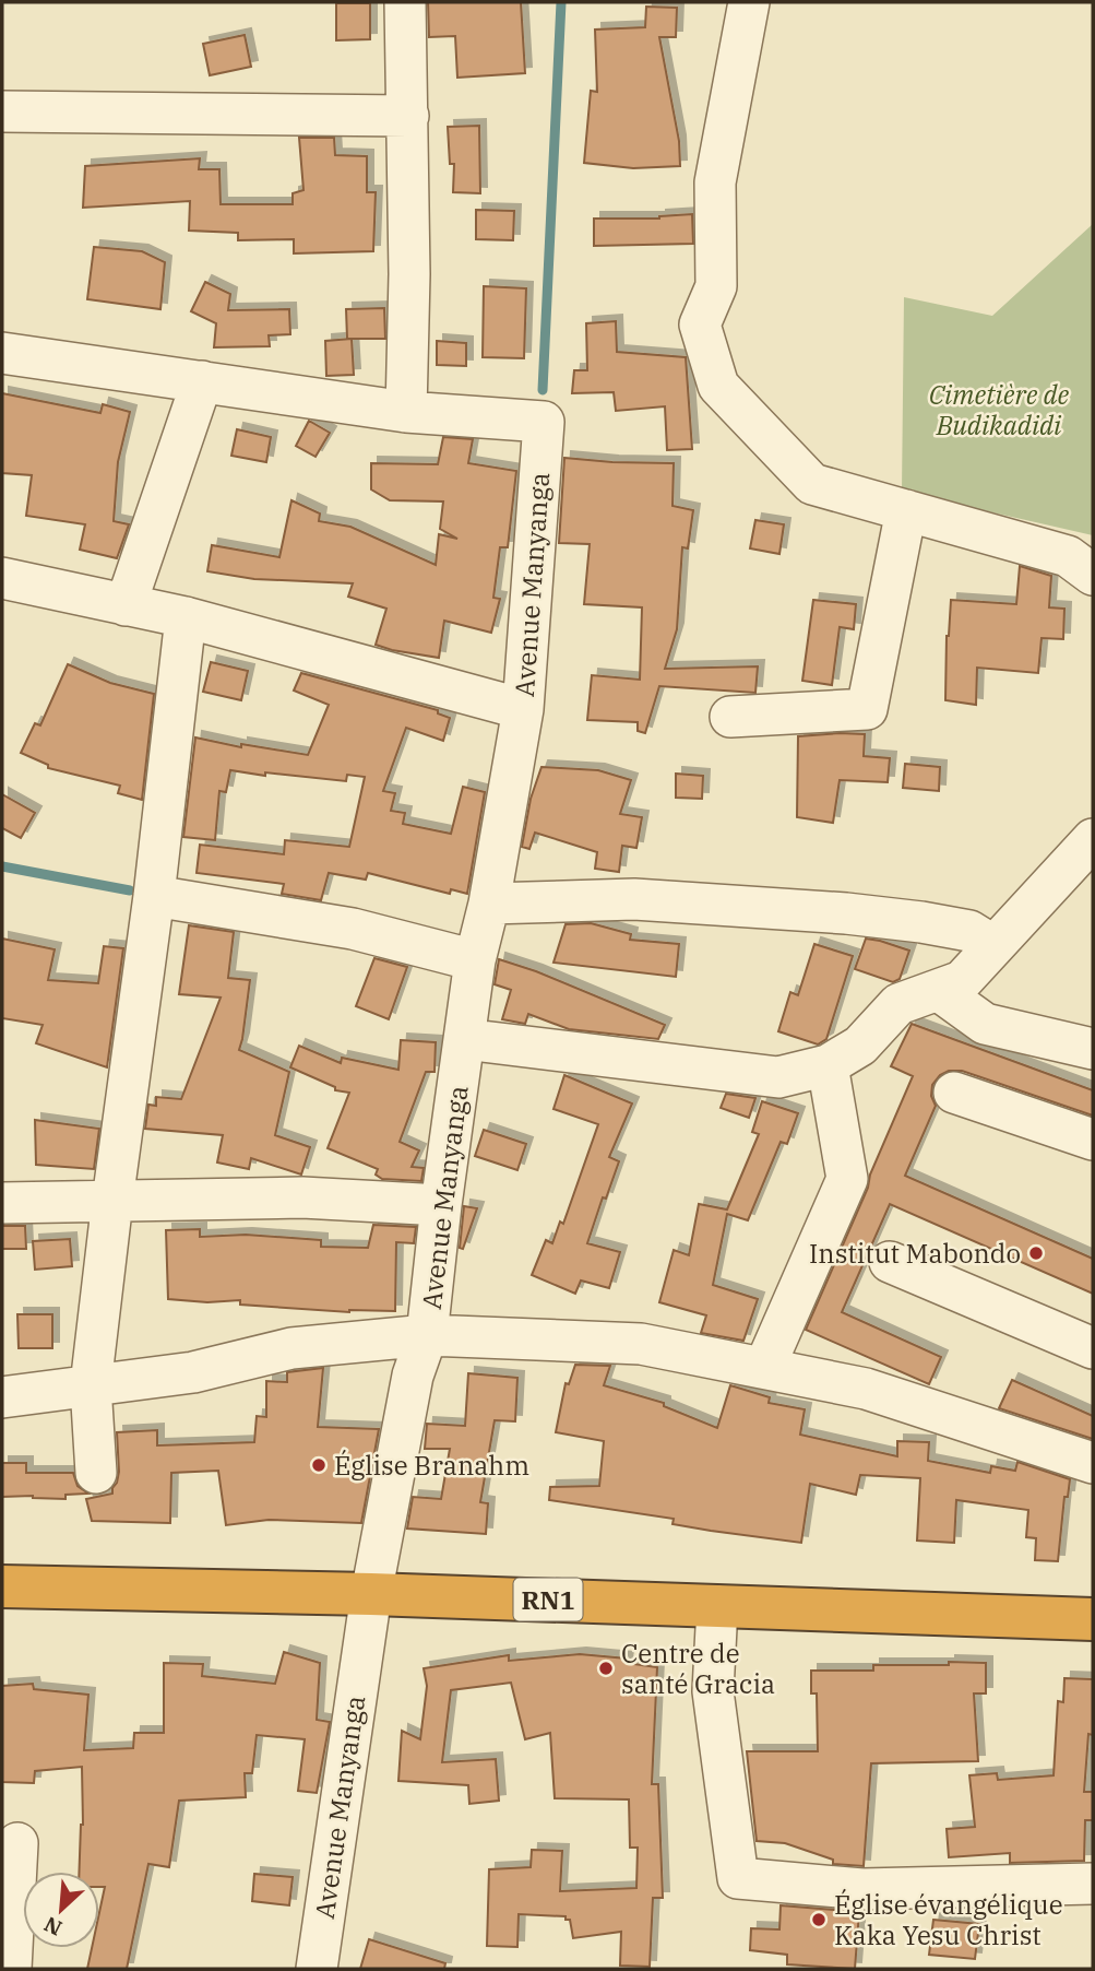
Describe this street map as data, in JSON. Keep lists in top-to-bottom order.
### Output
{
  "streets": {
    "highway": ["RN1"],
    "street": ["Avenue Manyanga"]
  },
  "crossings": [
    ["Avenue Manyanga", "RN1"]
  ],
  "parks": ["Cimetière de Budikadidi"],
  "places": [
    "Institut Mabondo",
    "Église Branahm",
    "Centre de santé Gracia",
    "Église évangélique Kaka Yesu Christ"
  ],
  "north": "bottom left"
}
